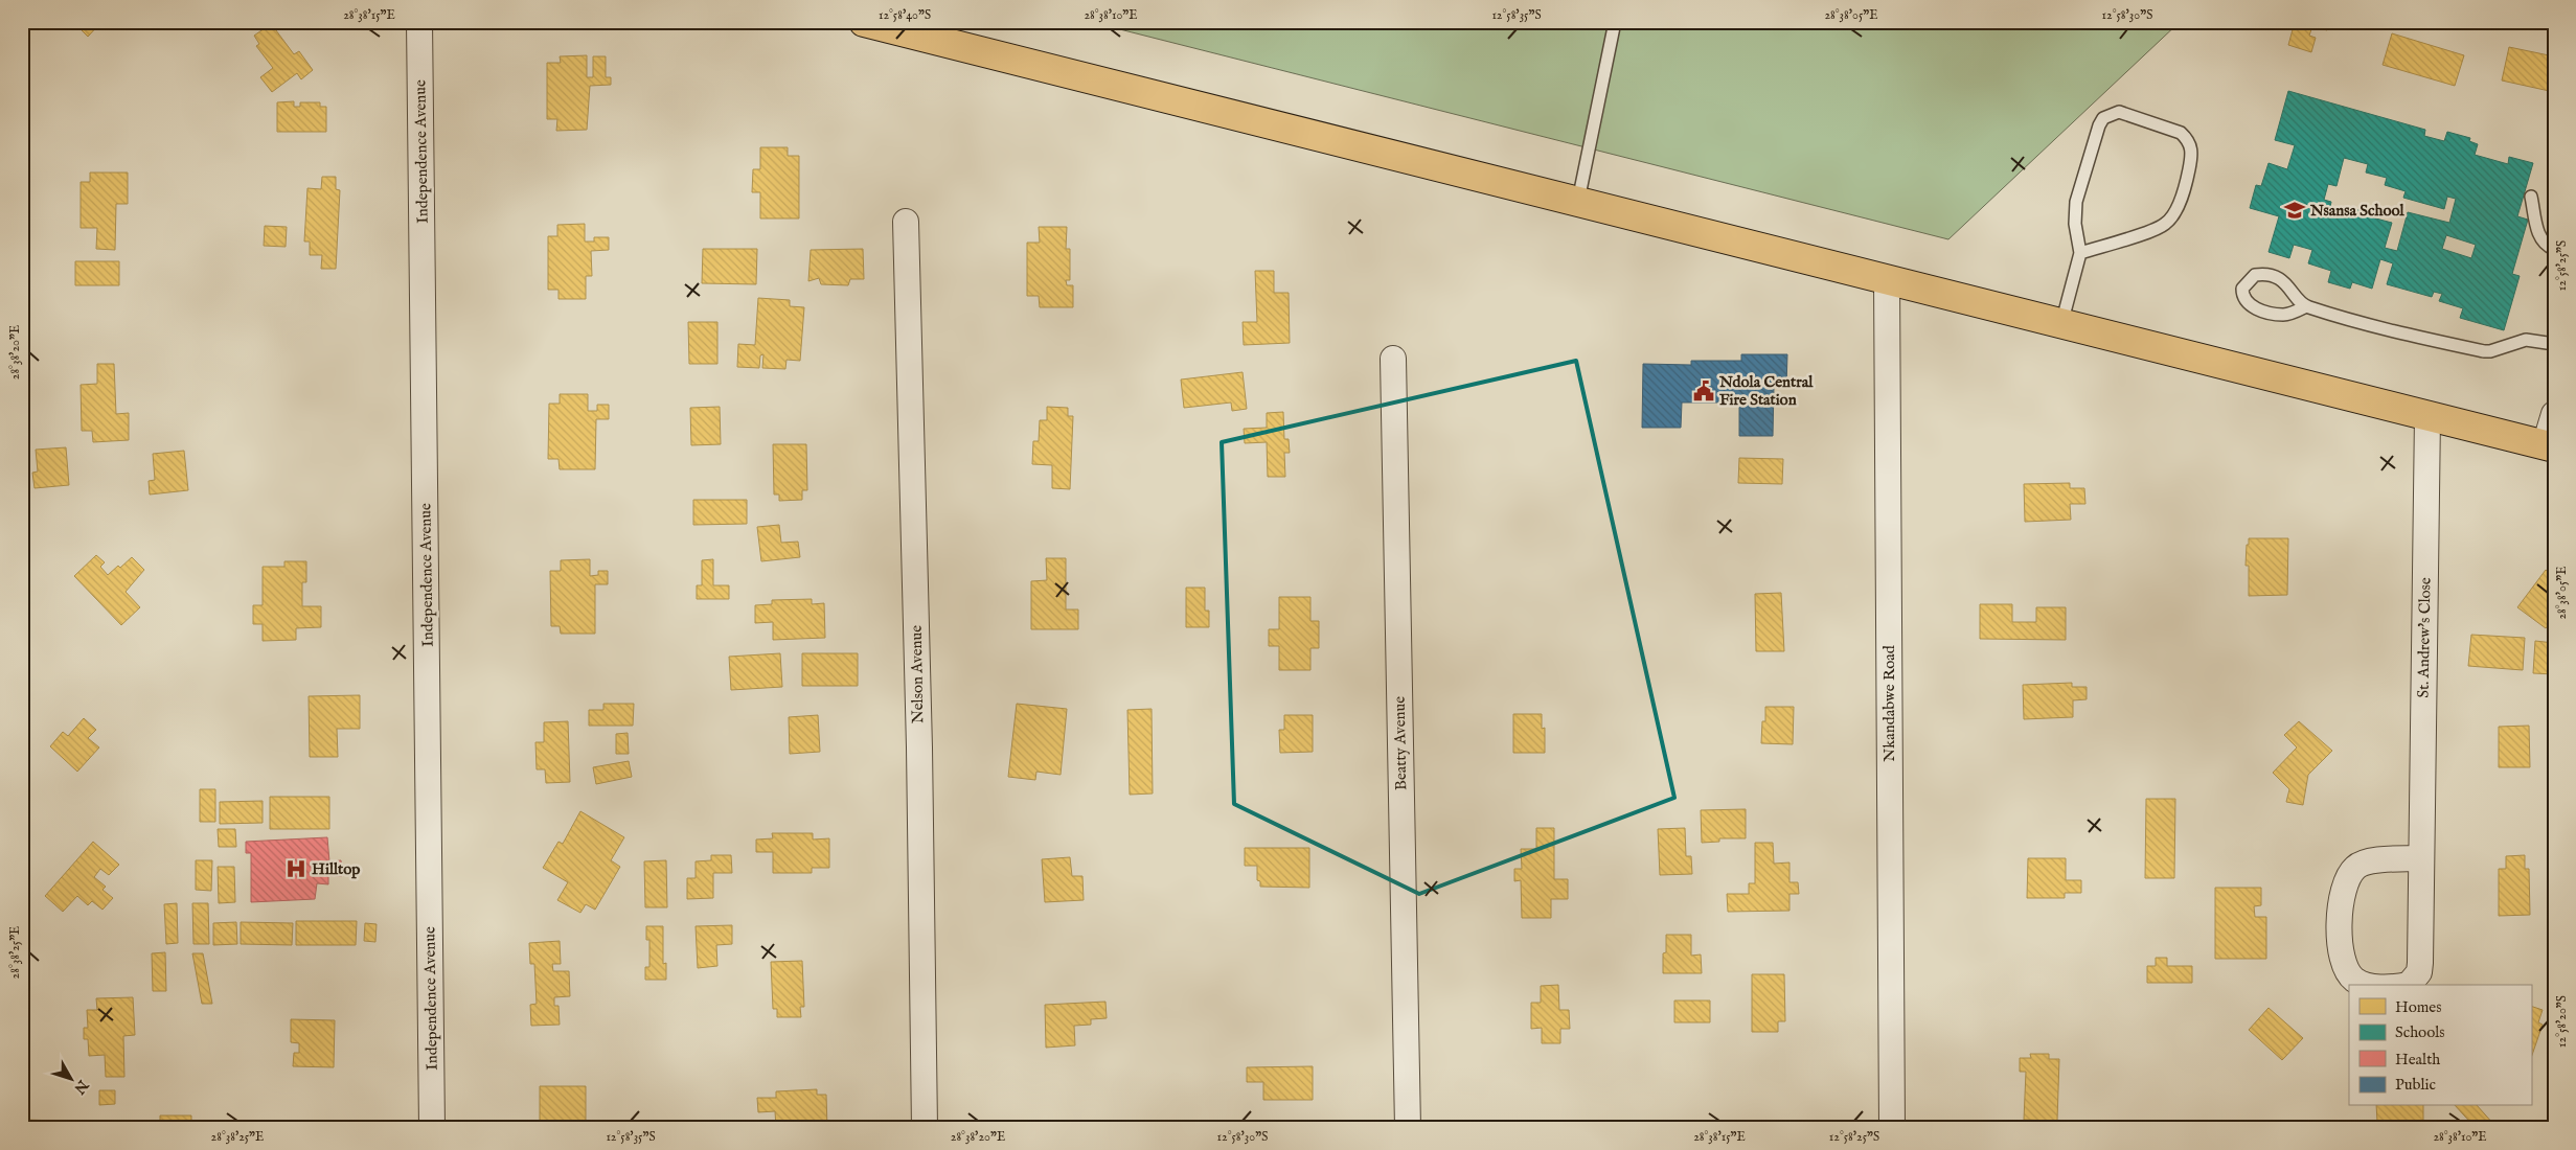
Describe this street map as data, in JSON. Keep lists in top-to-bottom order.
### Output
{
  "streets": {
    "street": [
      "Independence Avenue",
      "St. Andrew's Close",
      "Nelson Avenue",
      "Nkandabwe Road",
      "Beatty Avenue"
    ]
  },
  "places": {
    "school or university": ["Nsansa School"],
    "public building": ["Ndola Central Fire Station"],
    "hospital": ["Hilltop"]
  },
  "legend": [
    "Homes",
    "Schools",
    "Health",
    "Public"
  ],
  "north": "bottom right",
  "coordinates": [
    "28°38'15\"E",
    "12°58'40\"S",
    "28°38'10\"E",
    "12°58'35\"S",
    "28°38'05\"E",
    "12°58'30\"S",
    "12°58'25\"S",
    "28°38'20\"E",
    "28°38'25\"E",
    "12°58'20\"S"
  ]
}
